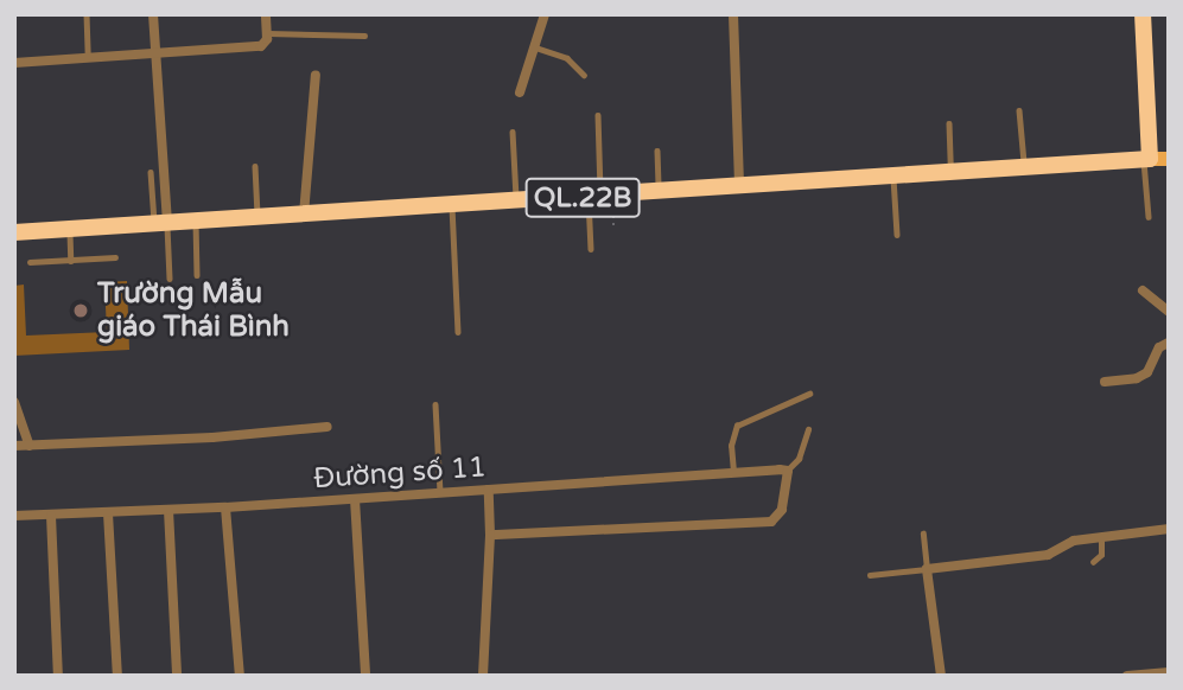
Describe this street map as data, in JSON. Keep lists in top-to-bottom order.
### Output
{
  "streets": {
    "highway": ["QL.22B"],
    "street": ["Đường số 11"]
  },
  "places": ["Trường Mẫu giáo Thái Bình"]
}
